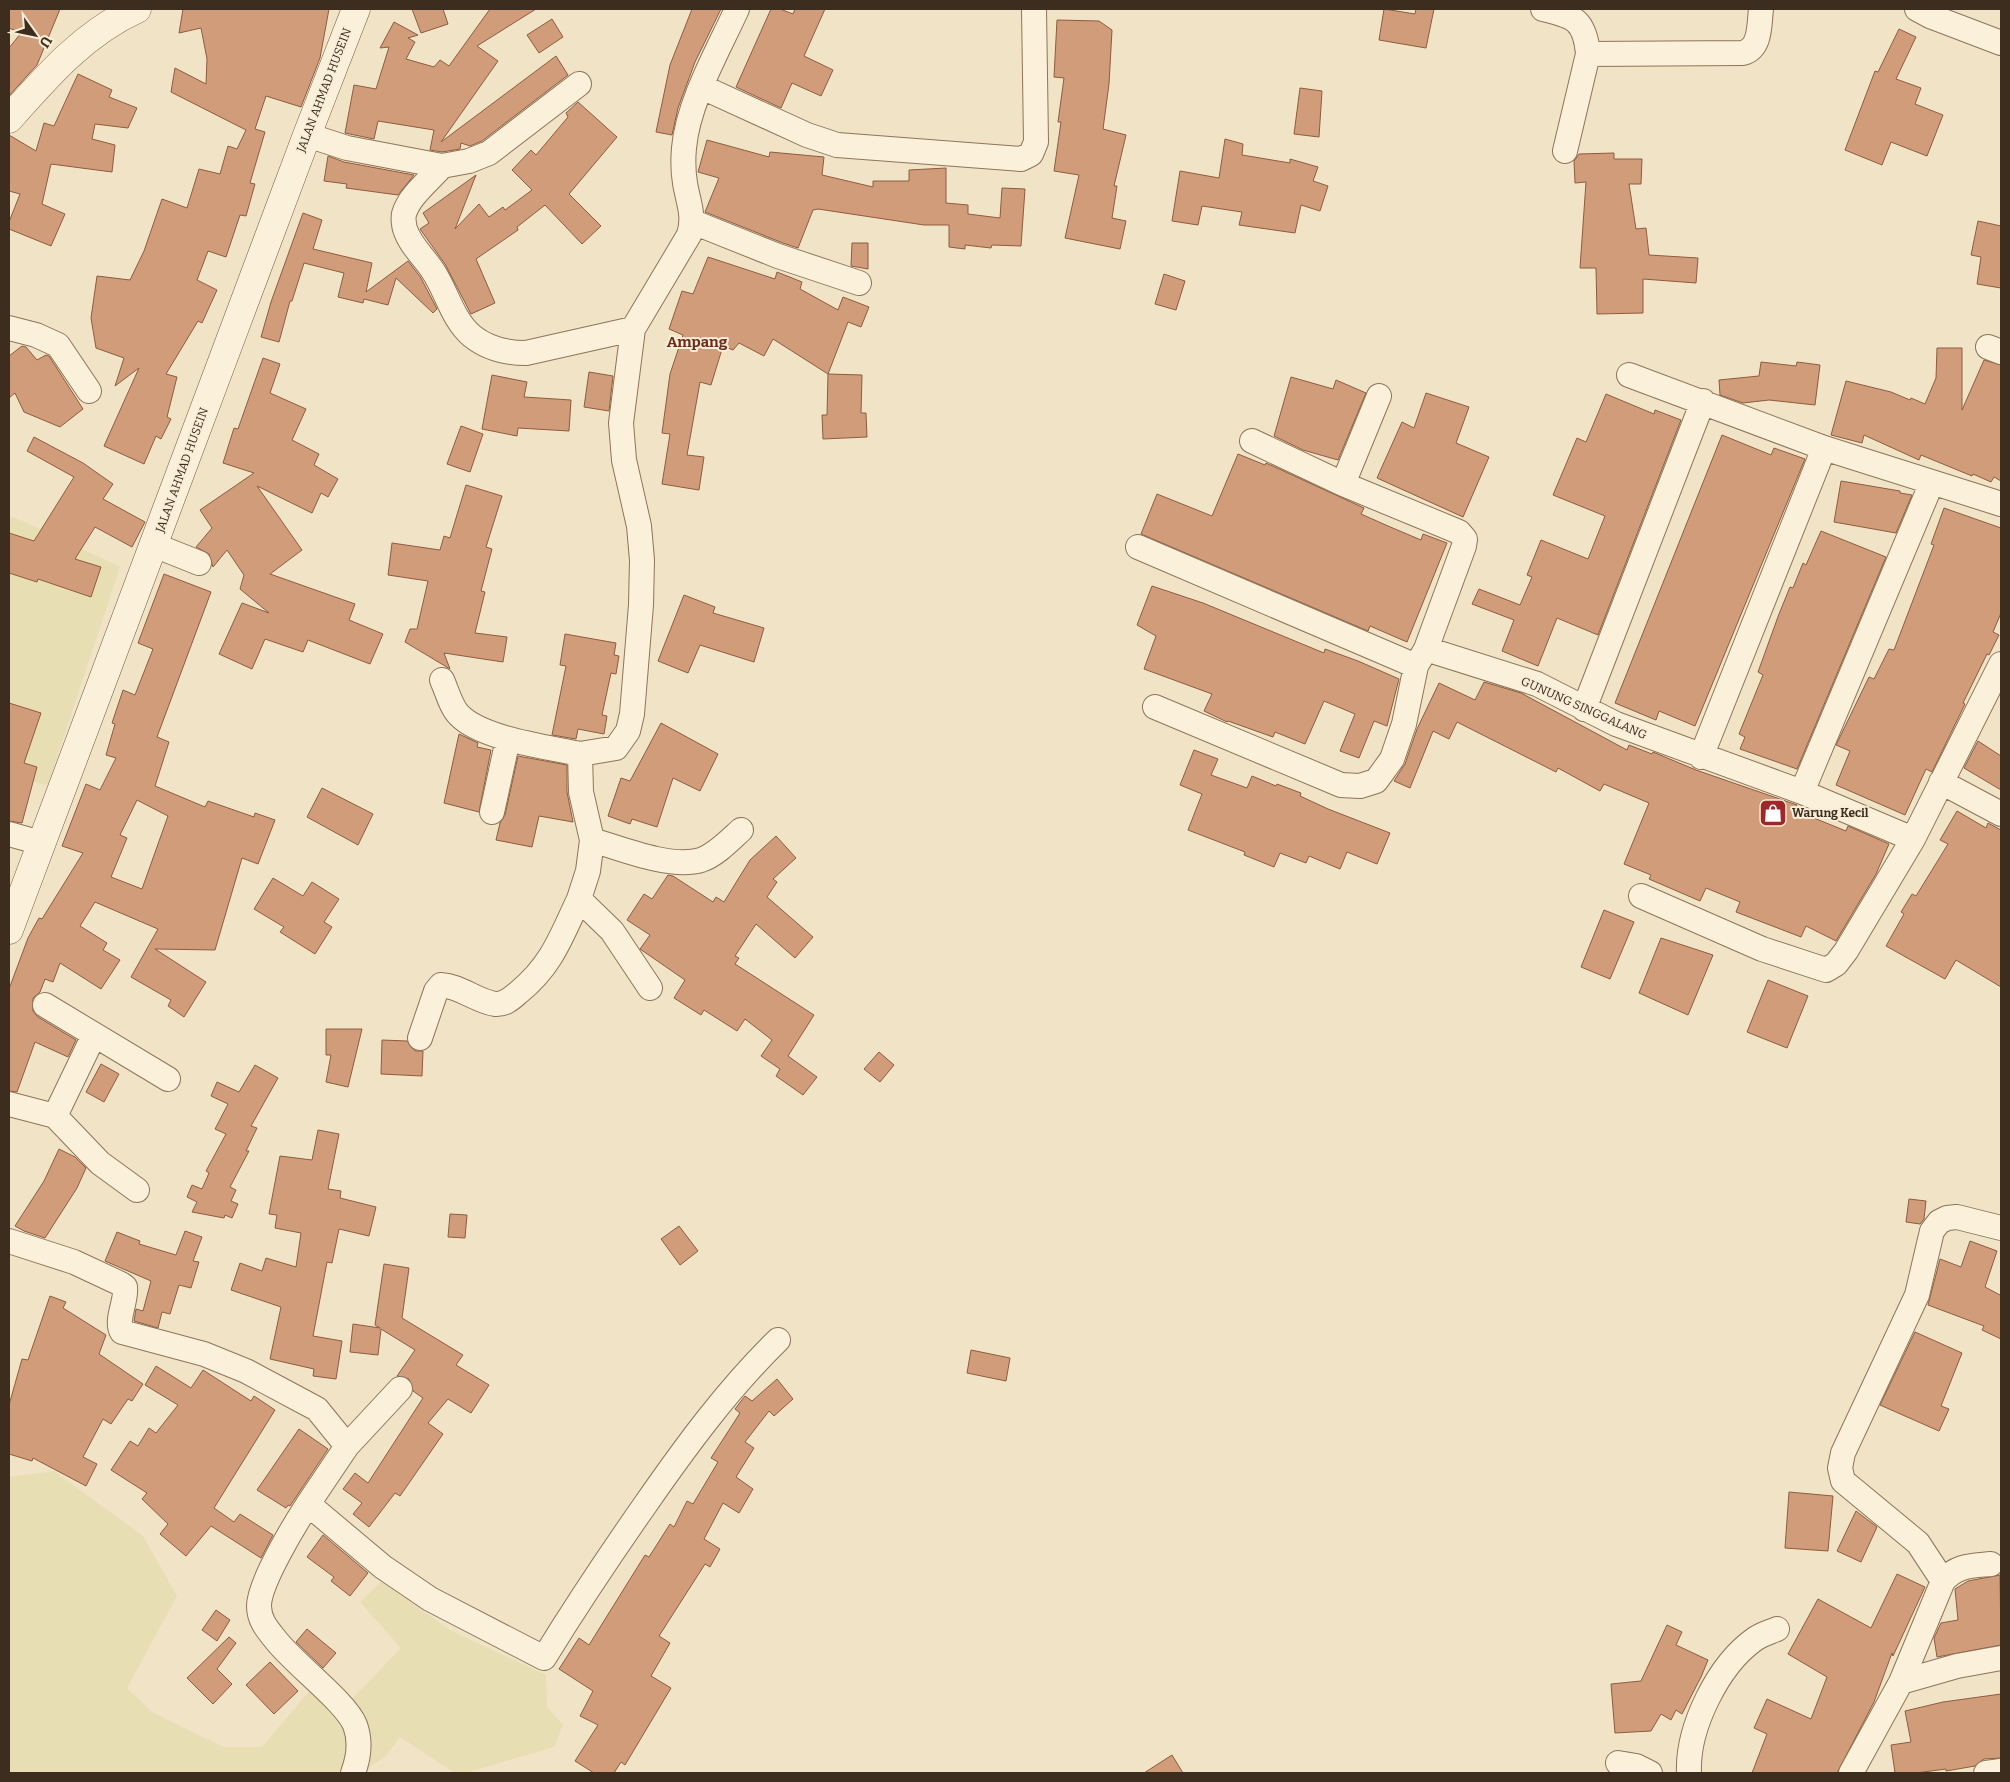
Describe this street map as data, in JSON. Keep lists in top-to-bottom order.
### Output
{
  "streets": {
    "main road": ["JALAN AHMAD HUSEIN"],
    "street": ["GUNUNG SINGGALANG"]
  },
  "districts": ["Ampang"],
  "places": {
    "shop": ["Warung Kecil"]
  },
  "north": "bottom right"
}
